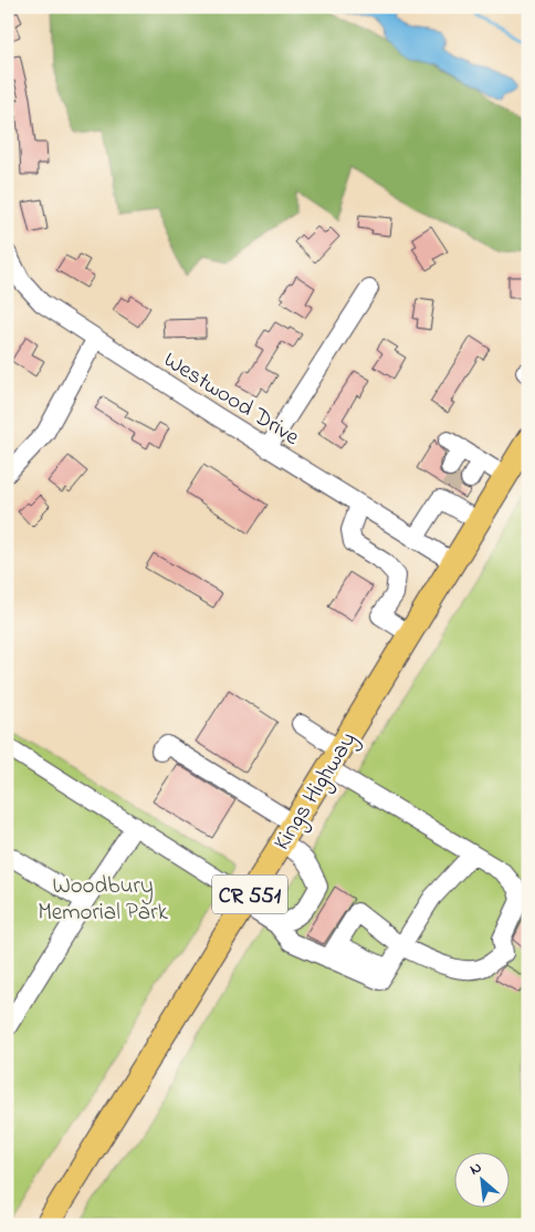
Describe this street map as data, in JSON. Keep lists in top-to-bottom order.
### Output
{
  "streets": {
    "main road": ["Kings Highway", "CR 551"],
    "street": ["Westwood Drive"]
  },
  "crossings": [
    ["Westwood Drive", "Kings Highway"]
  ],
  "parks": ["Woodbury Memorial Park"],
  "north": "top left"
}
